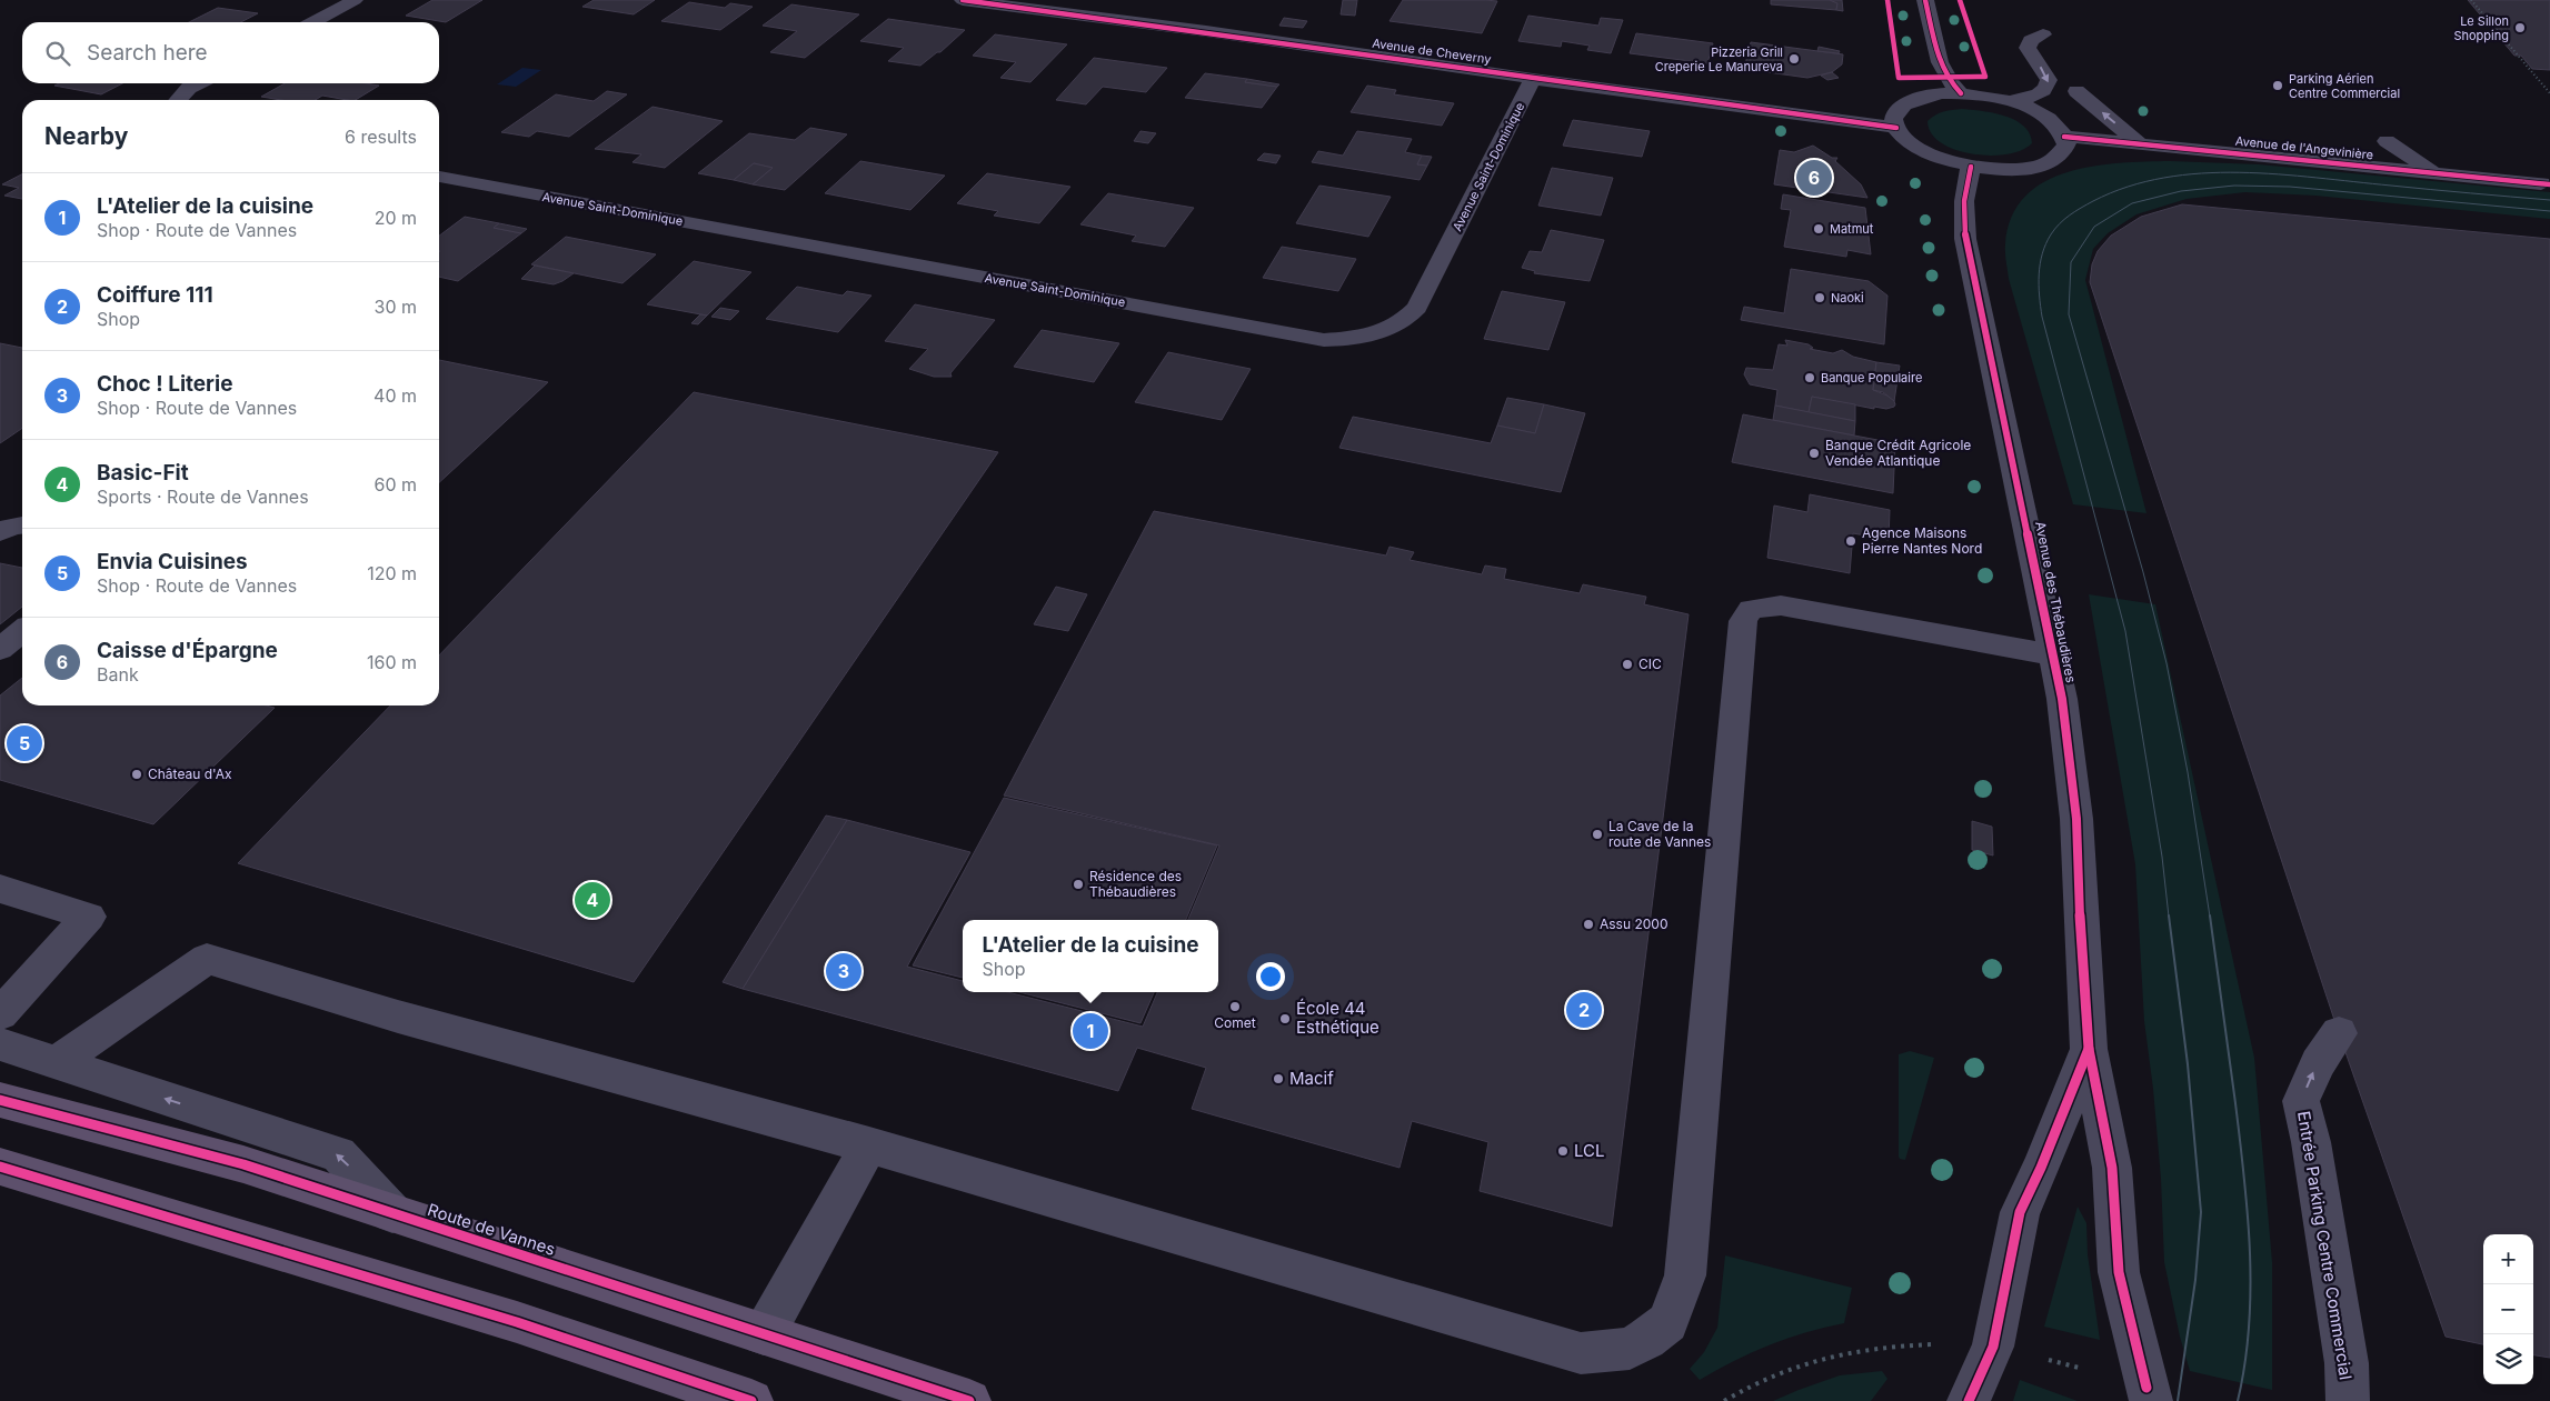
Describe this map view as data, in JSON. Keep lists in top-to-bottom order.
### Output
{
  "streets": {
    "main road": ["Route de Vannes"],
    "street": [
      "Avenue de Cheverny",
      "Avenue de l'Angevinière",
      "Avenue Saint-Dominique",
      "Avenue des Thébaudières",
      "Entrée Parking Centre Commercial"
    ]
  },
  "crossings": [
    ["Avenue de Cheverny", "Avenue Saint-Dominique"]
  ],
  "one_way": ["Entrée Parking Centre Commercial"],
  "places": [
    "Le Sillon Shopping",
    "Pizzeria Grill Creperie Le Manureva",
    "Parking Aérien Centre Commercial",
    "Matmut",
    "Naoki",
    "Banque Populaire",
    "Banque Crédit Agricole Vendée Atlantique",
    "Agence Maisons Pierre Nantes Nord",
    "CIC",
    "Château d'Ax",
    "La Cave de la route de Vannes",
    "Résidence des Thébaudières",
    "Assu 2000",
    "Comet",
    "École 44 Esthétique",
    "Macif",
    "LCL"
  ],
  "page": {
    "search": "Search here",
    "heading": ["Nearby", "6 results"],
    "pins": [
      "6",
      "5",
      "4",
      "3",
      "2",
      "1"
    ],
    "list": [
      {
        "mark": "1",
        "name": "L'Atelier de la cuisine",
        "note": "Shop · Route de Vannes",
        "value": "20 m"
      },
      {
        "mark": "2",
        "name": "Coiffure 111",
        "note": "Shop",
        "value": "30 m"
      },
      {
        "mark": "3",
        "name": "Choc ! Literie",
        "note": "Shop · Route de Vannes",
        "value": "40 m"
      },
      {
        "mark": "4",
        "name": "Basic-Fit",
        "note": "Sports · Route de Vannes",
        "value": "60 m"
      },
      {
        "mark": "5",
        "name": "Envia Cuisines",
        "note": "Shop · Route de Vannes",
        "value": "120 m"
      },
      {
        "mark": "6",
        "name": "Caisse d'Épargne",
        "note": "Bank",
        "value": "160 m"
      }
    ],
    "popup": ["L'Atelier de la cuisine", "Shop"],
    "map_buttons": ["+", "−"]
  }
}
